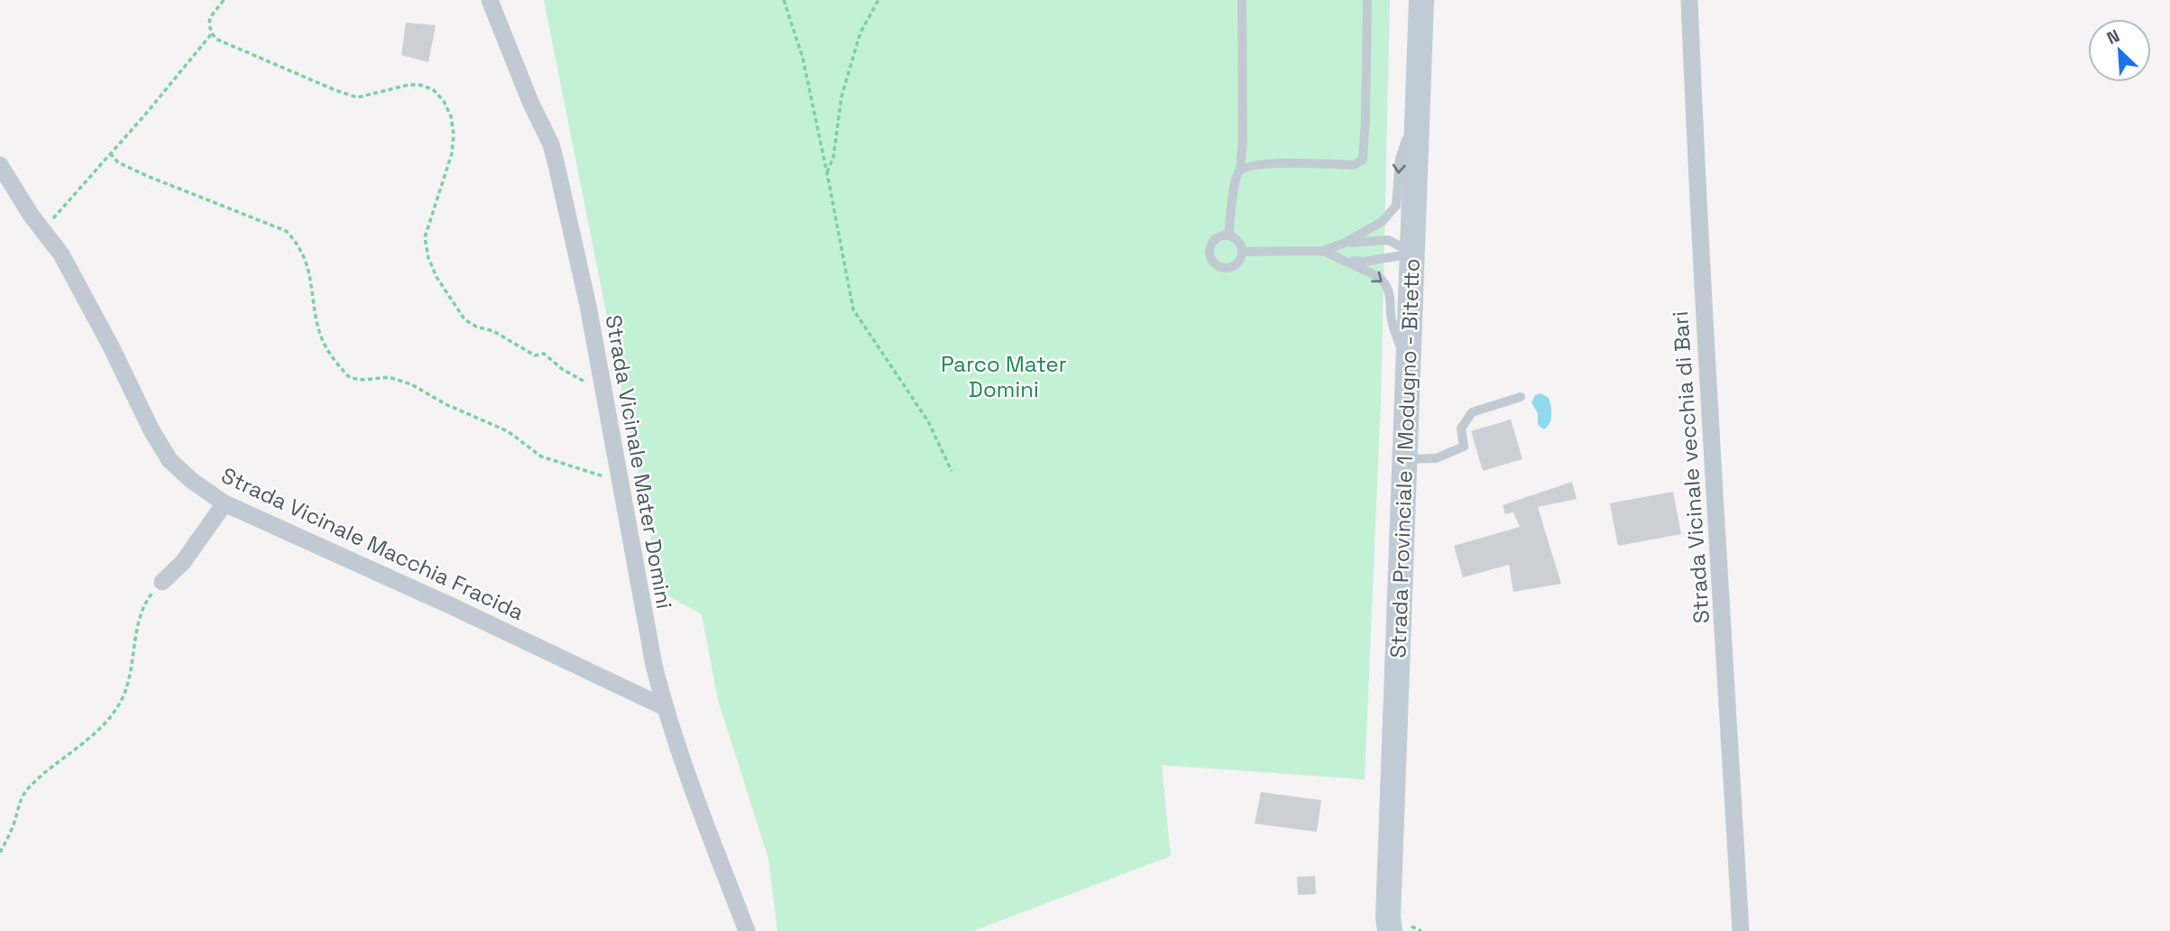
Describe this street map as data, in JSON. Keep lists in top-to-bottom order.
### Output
{
  "streets": {
    "main road": ["Strada Provinciale 1 Modugno - Bitetto"],
    "street": ["Strada Vicinale Mater Domini", "Strada Vicinale vecchia di Bari", "Strada Vicinale Macchia Fracida"]
  },
  "crossings": [
    ["Strada Vicinale Mater Domini", "Strada Vicinale Macchia Fracida"]
  ],
  "parks": ["Parco Mater Domini"],
  "north": "top left"
}
